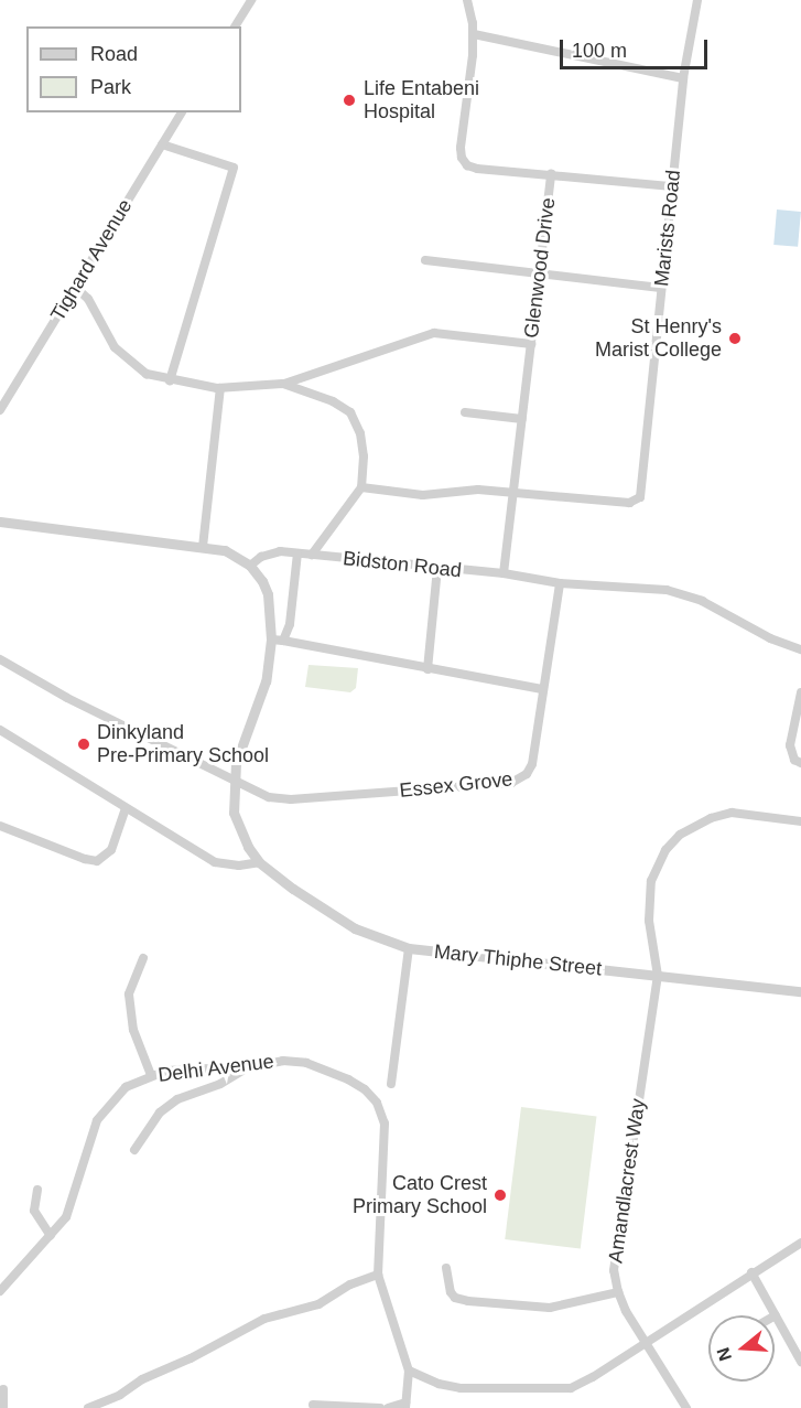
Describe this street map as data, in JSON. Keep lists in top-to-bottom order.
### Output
{
  "streets": {
    "street": [
      "Marists Road",
      "Tighard Avenue",
      "Glenwood Drive",
      "Bidston Road",
      "Essex Grove",
      "Mary Thiphe Street",
      "Delhi Avenue",
      "Amandlacrest Way"
    ]
  },
  "crossings": [
    ["Marists Road", "Glenwood Drive"],
    ["Glenwood Drive", "Bidston Road"],
    ["Bidston Road", "Essex Grove"],
    ["Mary Thiphe Street", "Amandlacrest Way"]
  ],
  "places": [
    "Life Entabeni Hospital",
    "St Henry's Marist College",
    "Dinkyland Pre-Primary School",
    "Cato Crest Primary School"
  ],
  "legend": ["Road", "Park"],
  "scale_bar": "100 m",
  "north": "left"
}
